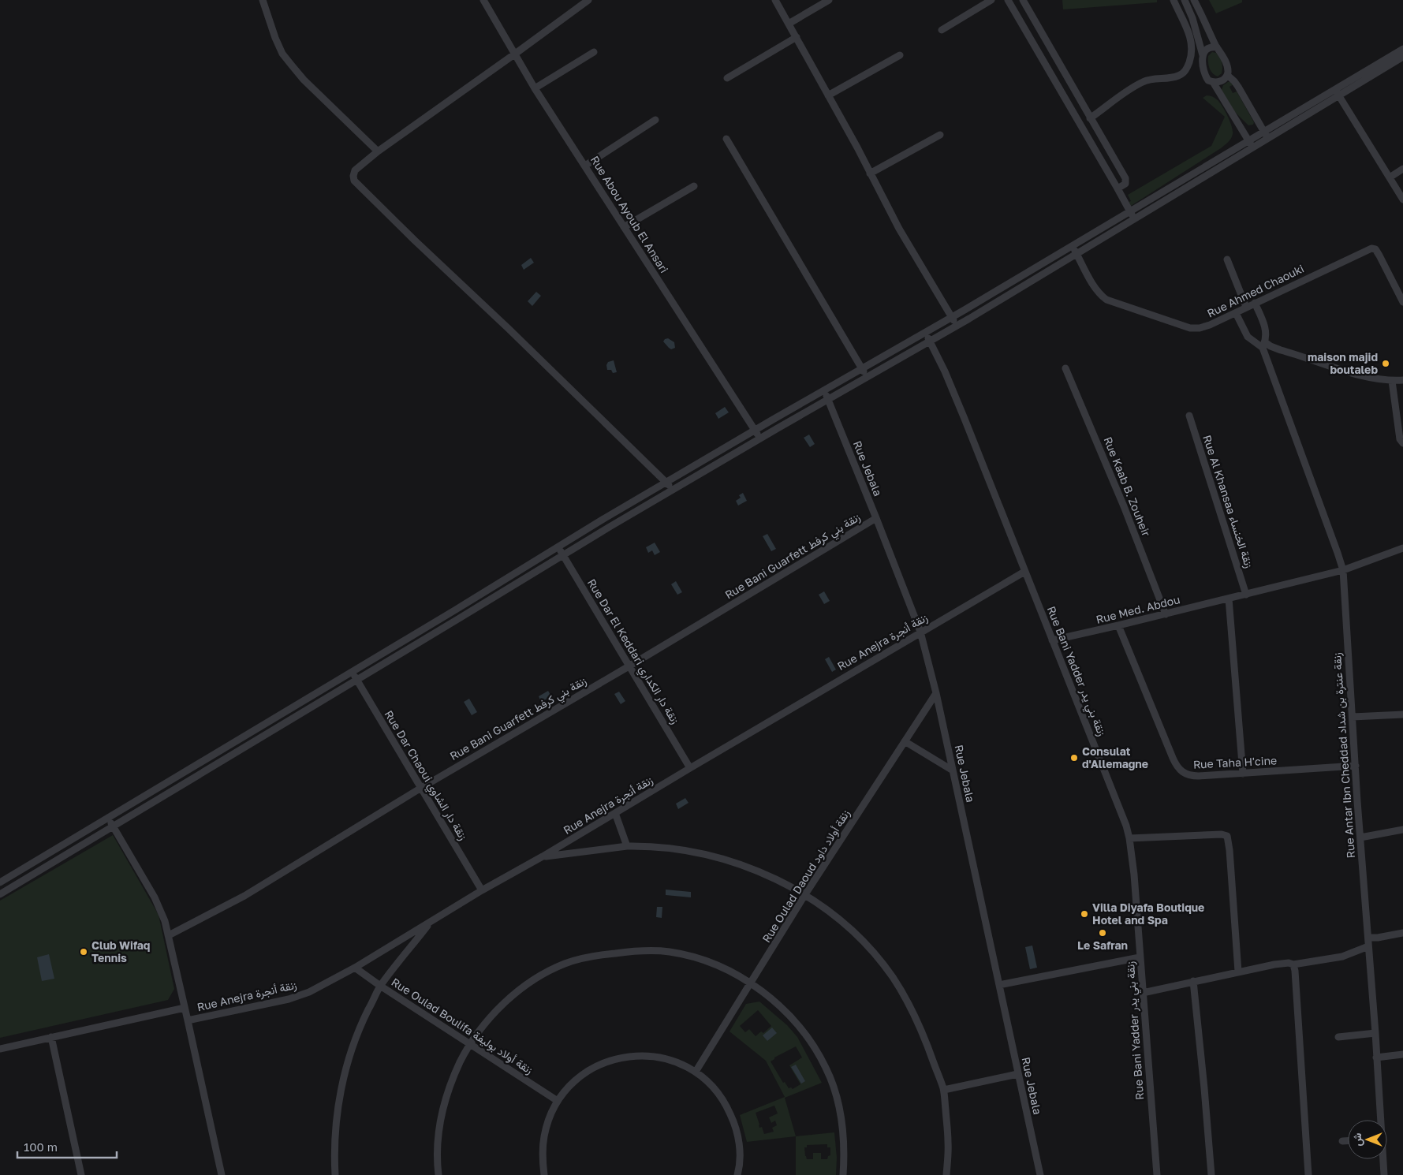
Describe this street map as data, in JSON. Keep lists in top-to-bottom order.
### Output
{
  "streets": {
    "street": [
      "Rue Abou Ayoub El Ansari",
      "Rue Ahmed Chaouki",
      "Rue Jebala",
      "Rue Kaab B. Zouheir",
      "Rue Al Khansaa زنقة الخنساء",
      "Rue Bani Guarfett زنقة بني كرفط",
      "Rue Med. Abdou",
      "Rue Anejra زنقة أنجرة",
      "Rue Dar El Keddari زنقة دار الكداري",
      "Rue Bani Yadder زنقة بني يدر",
      "Rue Antar Ibn Cheddad زنقة عنترة بن شداد",
      "Rue Taha H'cine",
      "Rue Dar Chaoui زنقة دار الشاوي",
      "Rue Oulad Daoud زنقة أولاد داود",
      "Rue Oulad Boulifa زنقة أولاد بوليفة"
    ]
  },
  "crossings": [
    ["Rue Ahmed Chaouki", "Rue Antar Ibn Cheddad زنقة عنترة بن شداد"],
    ["Rue Jebala", "Rue Bani Guarfett زنقة بني كرفط"],
    ["Rue Jebala", "Rue Anejra زنقة أنجرة"],
    ["Rue Jebala", "Rue Oulad Daoud زنقة أولاد داود"],
    ["Rue Kaab B. Zouheir", "Rue Med. Abdou"],
    ["Rue Al Khansaa زنقة الخنساء", "Rue Med. Abdou"],
    ["Rue Bani Guarfett زنقة بني كرفط", "Rue Dar El Keddari زنقة دار الكداري"],
    ["Rue Bani Guarfett زنقة بني كرفط", "Rue Dar Chaoui زنقة دار الشاوي"],
    ["Rue Med. Abdou", "Rue Bani Yadder زنقة بني يدر"],
    ["Rue Med. Abdou", "Rue Antar Ibn Cheddad زنقة عنترة بن شداد"],
    ["Rue Med. Abdou", "Rue Taha H'cine"],
    ["Rue Anejra زنقة أنجرة", "Rue Dar El Keddari زنقة دار الكداري"],
    ["Rue Anejra زنقة أنجرة", "Rue Bani Yadder زنقة بني يدر"],
    ["Rue Anejra زنقة أنجرة", "Rue Dar Chaoui زنقة دار الشاوي"],
    ["Rue Anejra زنقة أنجرة", "Rue Oulad Boulifa زنقة أولاد بوليفة"],
    ["Rue Antar Ibn Cheddad زنقة عنترة بن شداد", "Rue Taha H'cine"]
  ],
  "places": [
    "maison majid boutaleb",
    "Consulat d'Allemagne",
    "Villa Diyafa Boutique Hotel and Spa",
    "Le Safran",
    "Club Wifaq Tennis"
  ],
  "scale_bar": "100 m",
  "north": "left"
}
